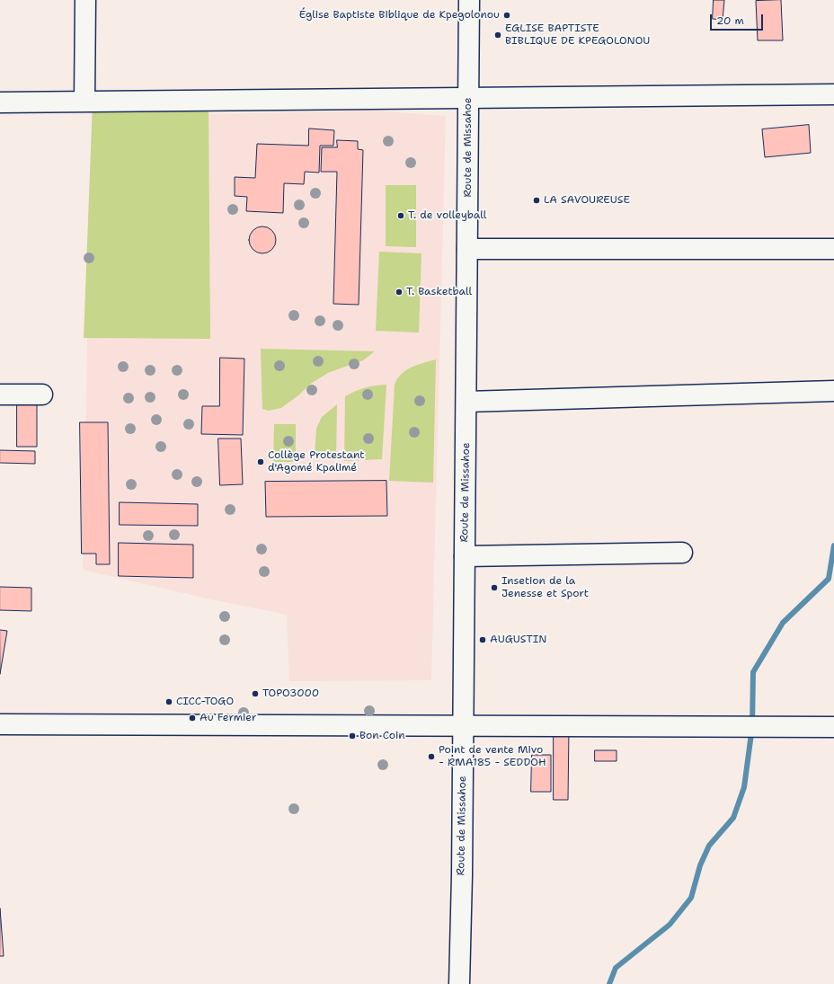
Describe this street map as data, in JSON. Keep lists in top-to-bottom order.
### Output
{
  "streets": {
    "street": ["Route de Missahoe"]
  },
  "places": [
    "Église Baptiste Biblique de Kpegolonou",
    "EGLISE BAPTISTE BIBLIQUE DE KPEGOLONOU",
    "LA SAVOUREUSE",
    "T. de volleyball",
    "T. Basketball",
    "Collège Protestant d'Agomé Kpalimé",
    "Insetion de la Jenesse et Sport",
    "AUGUSTIN",
    "TOPO3000",
    "CICC-TOGO",
    "Au Fermier",
    "Bon Coin",
    "Point de vente Mivo - RMA185 - SEDDOH"
  ],
  "scale_bar": "20 m"
}
